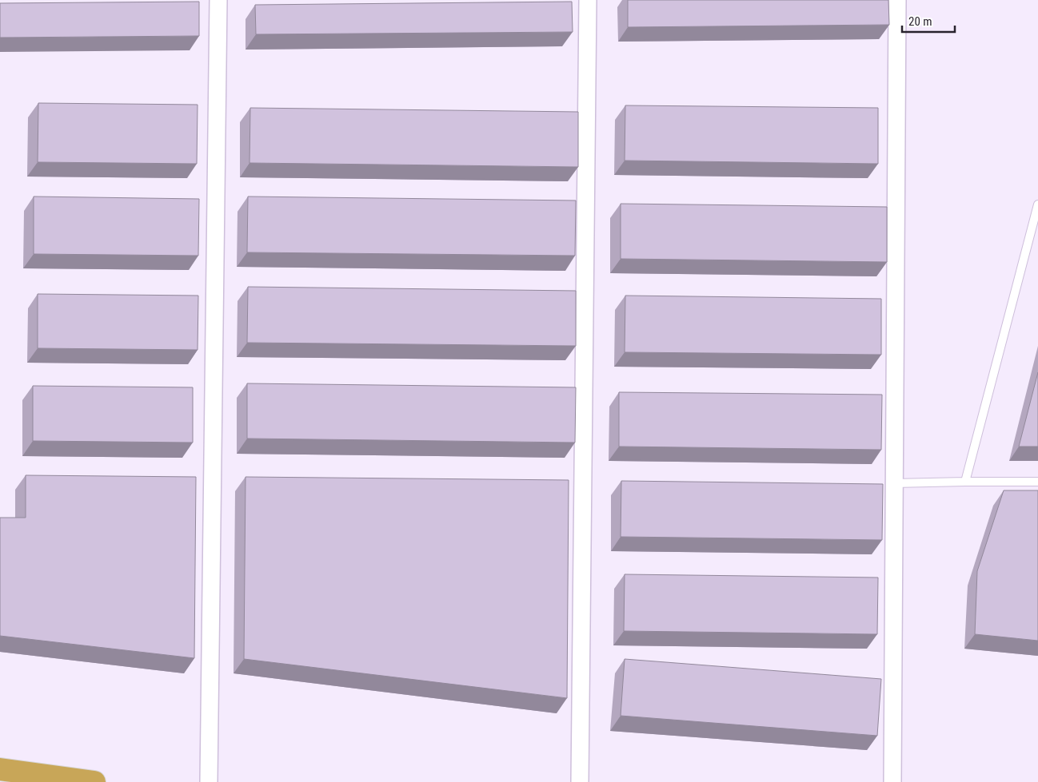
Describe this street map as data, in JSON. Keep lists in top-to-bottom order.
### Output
{
  "scale_bar": "20 m"
}
